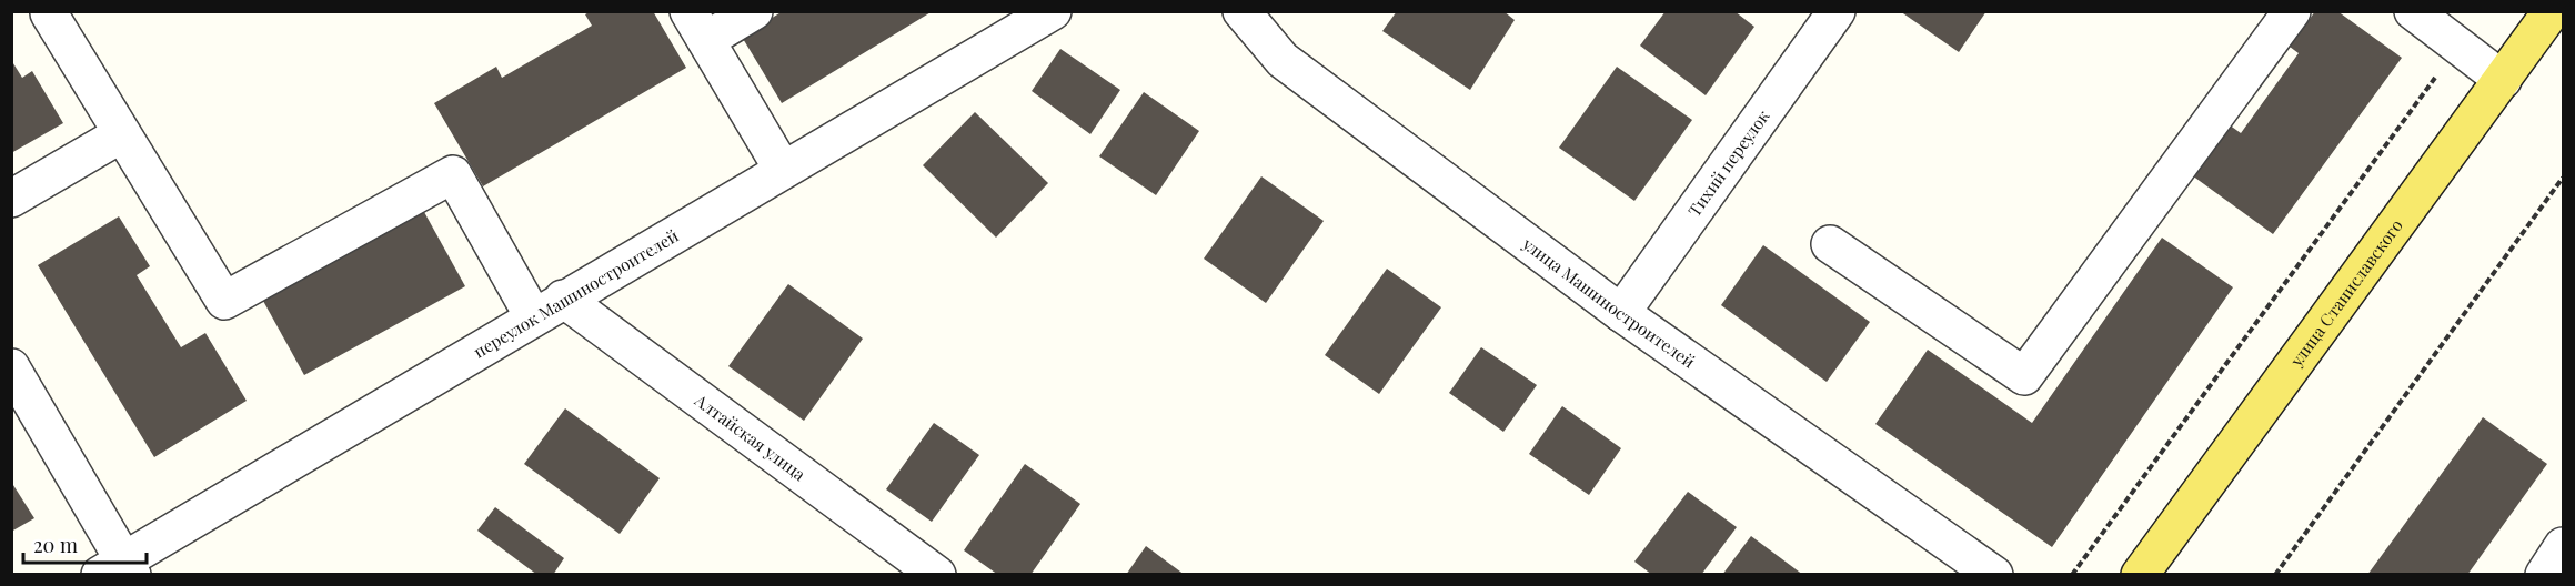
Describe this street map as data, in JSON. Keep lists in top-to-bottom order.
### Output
{
  "streets": {
    "main road": ["улица Станиславского"],
    "street": [
      "Тихий переулок",
      "переулок Машиностроителей",
      "улица Машиностроителей",
      "Алтайская улица"
    ]
  },
  "crossings": [
    ["Тихий переулок", "улица Машиностроителей"],
    ["переулок Машиностроителей", "Алтайская улица"]
  ],
  "scale_bar": "20 m"
}
